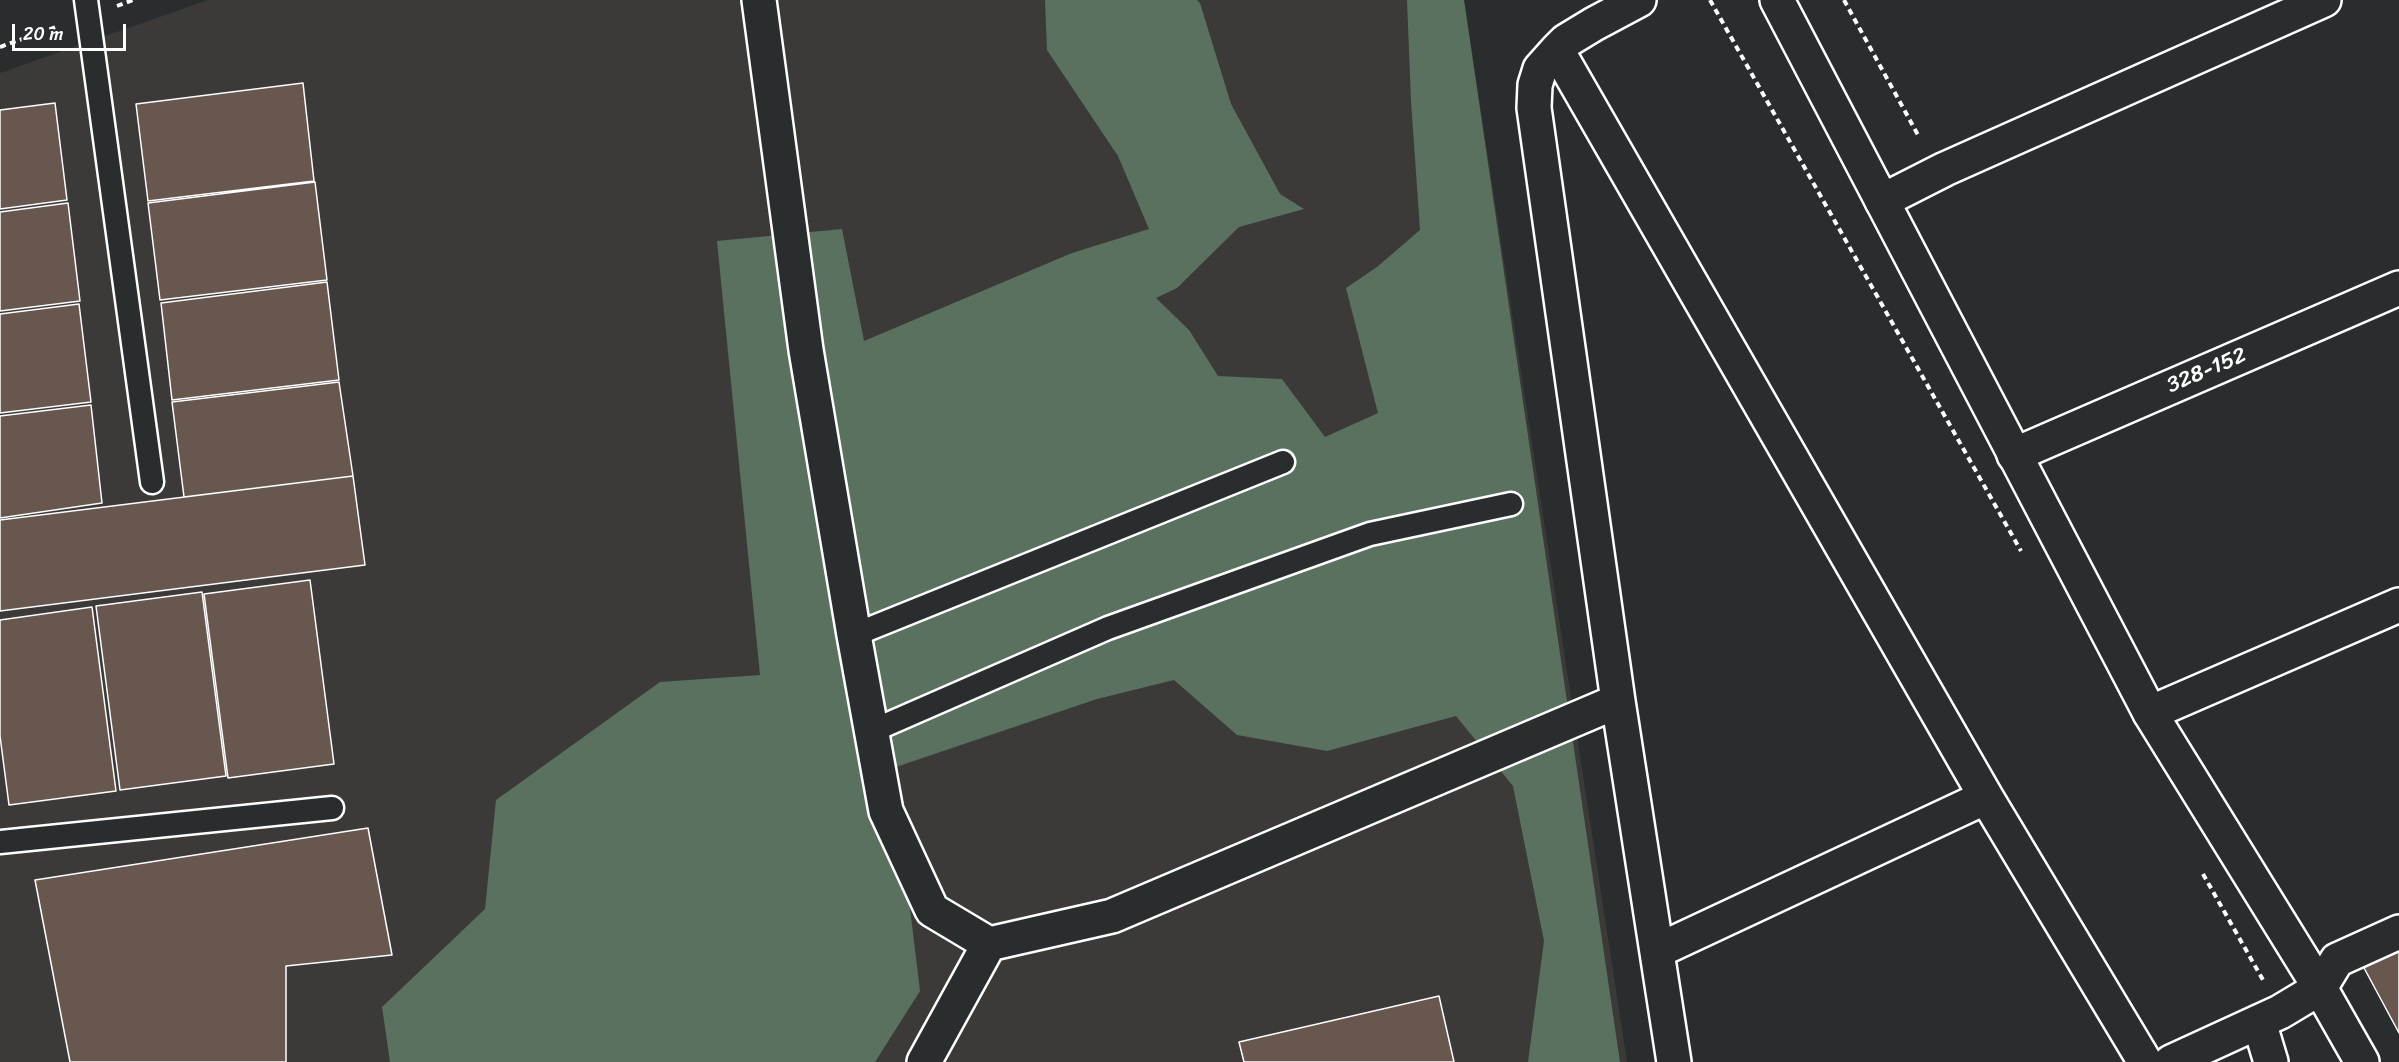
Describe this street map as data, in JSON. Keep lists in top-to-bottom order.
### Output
{
  "streets": {
    "street": ["328-152"]
  },
  "scale_bar": "20 m"
}
